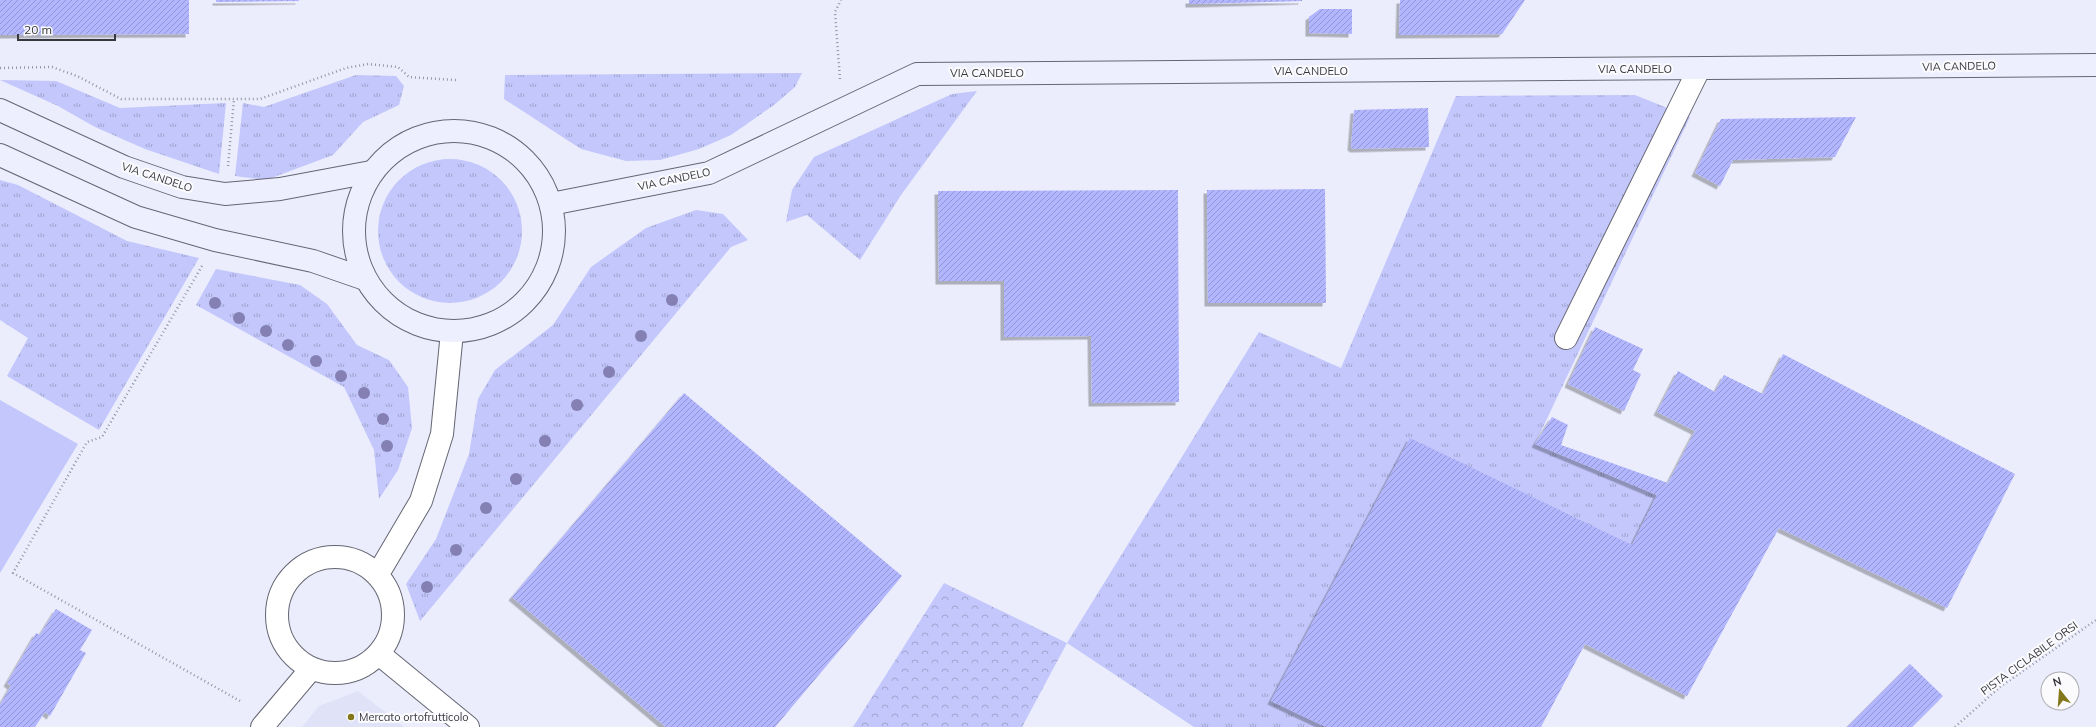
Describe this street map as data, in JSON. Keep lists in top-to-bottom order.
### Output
{
  "streets": {
    "street": ["VIA CANDELO"],
    "path": ["PISTA CICLABILE ORSI"]
  },
  "places": ["Mercato ortofrutticolo"],
  "scale_bar": "20 m",
  "north": "top"
}
